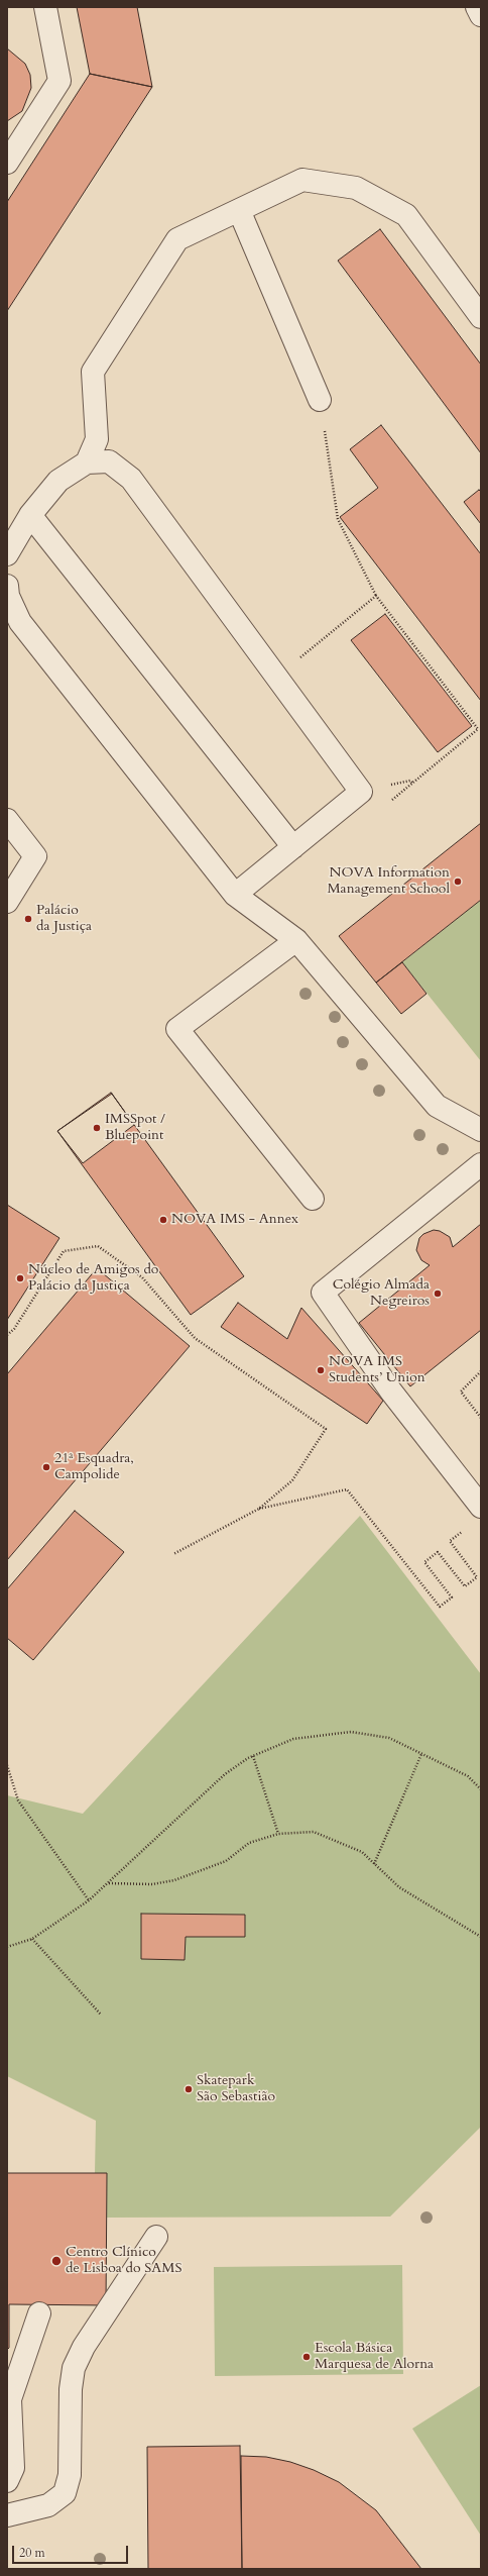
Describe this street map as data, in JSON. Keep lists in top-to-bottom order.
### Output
{
  "places": [
    "NOVA Information Management School",
    "Palácio da Justiça",
    "IMSSpot / Bluepoint",
    "NOVA IMS - Annex",
    "Núcleo de Amigos do Palácio da Justiça",
    "Colégio Almada Negreiros",
    "NOVA IMS Students’ Union",
    "21ª Esquadra, Campolide",
    "Skatepark São Sebastião",
    "Centro Clínico de Lisboa do SAMS",
    "Escola Básica Marquesa de Alorna"
  ],
  "scale_bar": "20 m"
}
